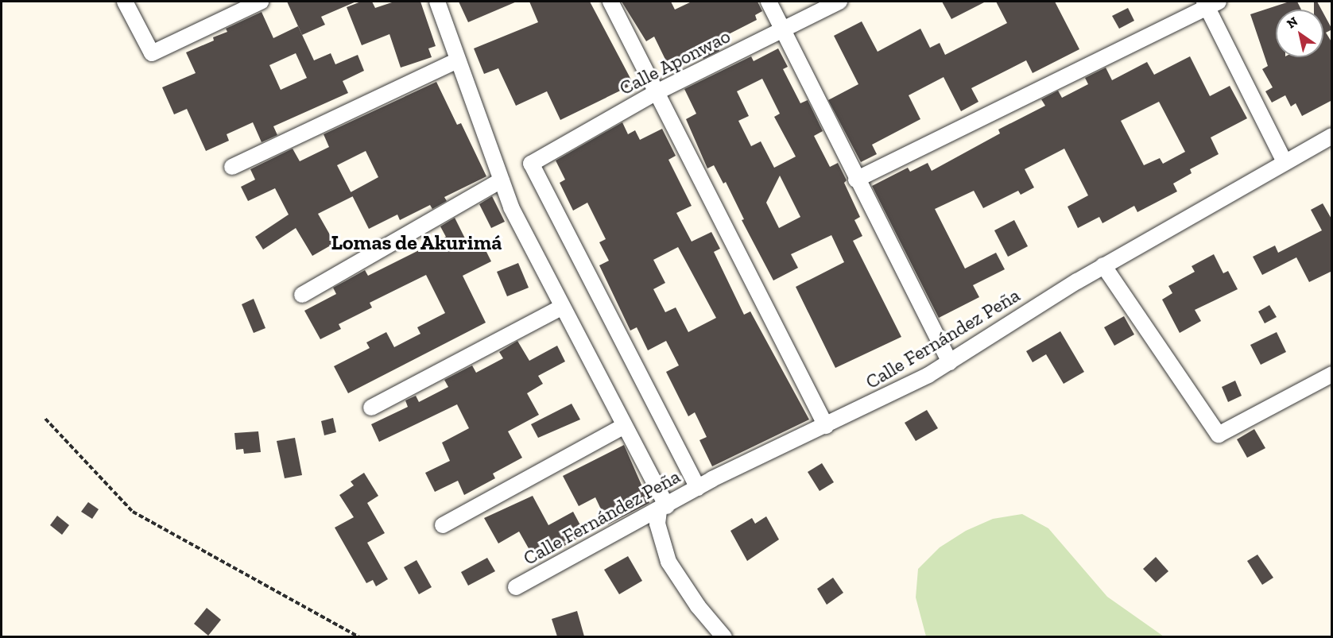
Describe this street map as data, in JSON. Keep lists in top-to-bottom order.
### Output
{
  "streets": {
    "street": ["Calle Aponwao", "Calle Fernández Peña"]
  },
  "crossings": [
    ["Calle Aponwao", "Calle Fernández Peña"]
  ],
  "districts": ["Lomas de Akurimá"],
  "north": "top left"
}
